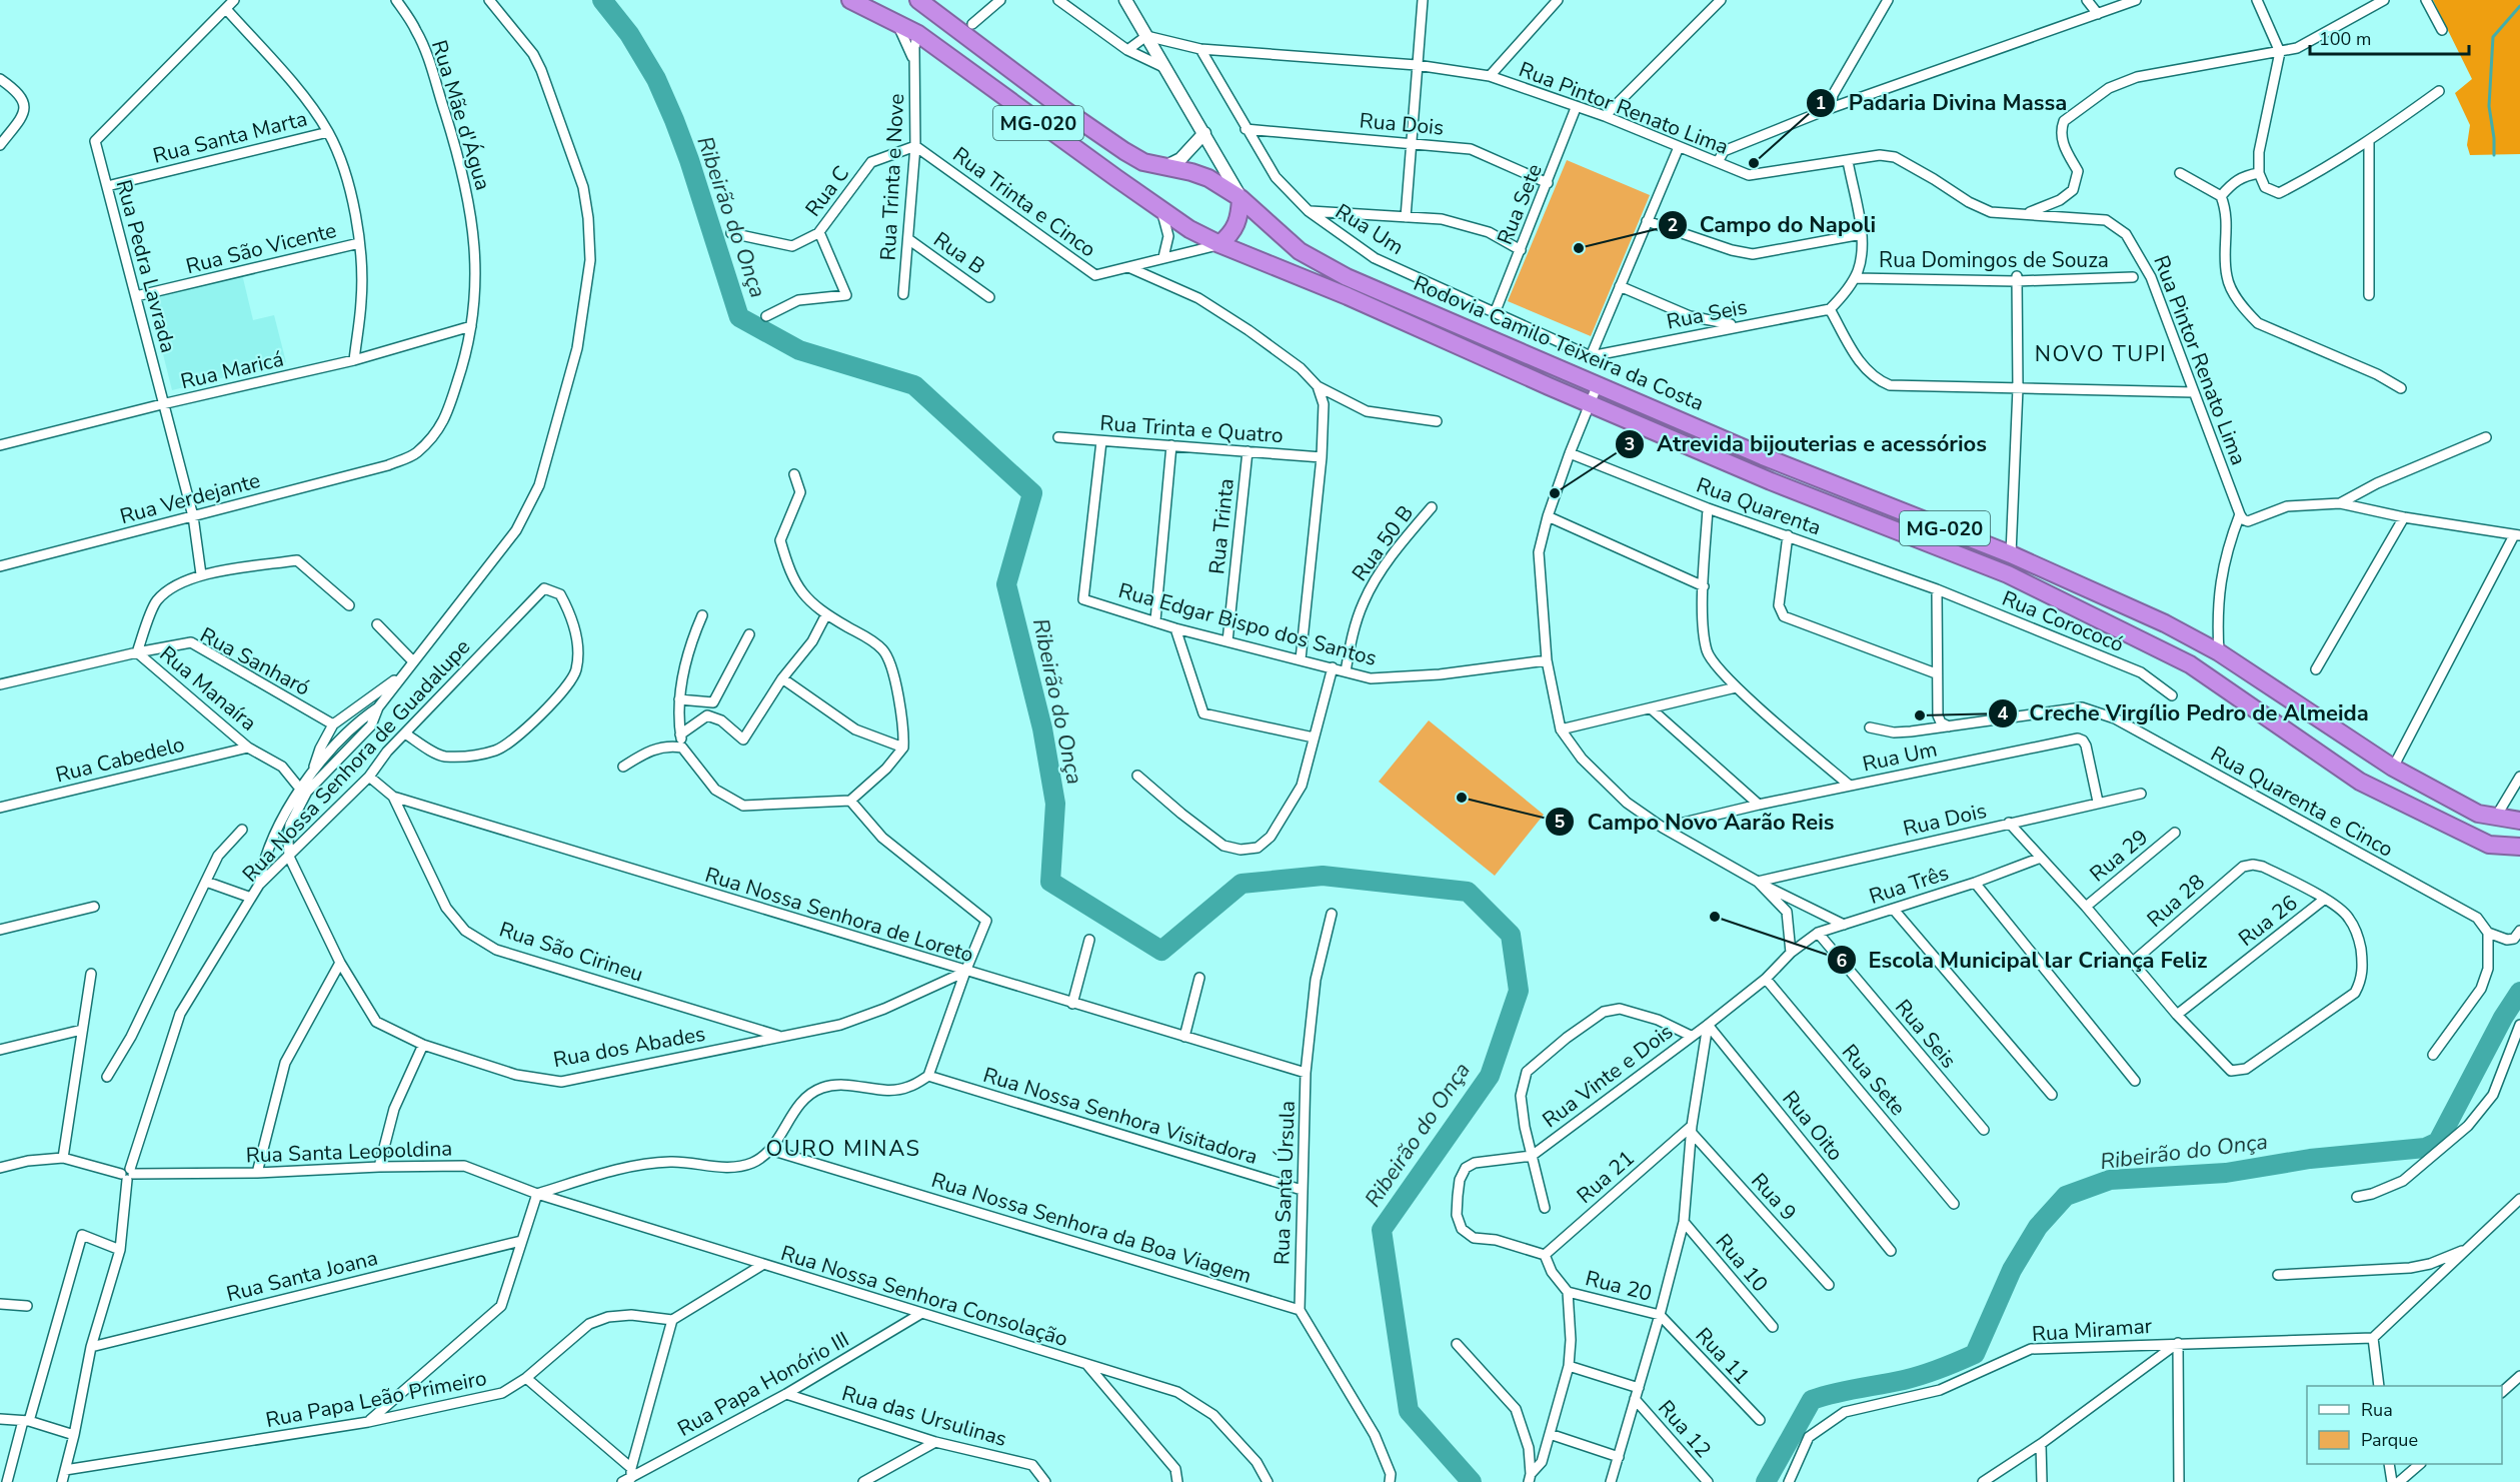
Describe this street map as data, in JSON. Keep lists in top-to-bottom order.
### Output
{
  "streets": {
    "highway": ["MG-020", "Rodovia Camilo Teixeira da Costa"],
    "street": [
      "Rua Pintor Renato Lima",
      "Rua Mãe d'Água",
      "Rua Dois",
      "Rua Santa Marta",
      "Rua Trinta e Nove",
      "Rua C",
      "Rua Trinta e Cinco",
      "Rua Sete",
      "Rua Um",
      "Rua São Vicente",
      "Rua B",
      "Rua Domingos de Souza",
      "Rua Pedra Lavrada",
      "Rua Seis",
      "Rua Maricá",
      "Rua Trinta e Quatro",
      "Rua Verdejante",
      "Rua Quarenta",
      "Rua Trinta",
      "Rua 50 B",
      "Rua Corococó",
      "Rua Edgar Bispo dos Santos",
      "Rua Sanharó",
      "Rua Manaíra",
      "Rua Cabedelo",
      "Rua Nossa Senhora de Guadalupe",
      "Rua Quarenta e Cinco",
      "Rua 29",
      "Rua Três",
      "Rua 28",
      "Rua Nossa Senhora de Loreto",
      "Rua 26",
      "Rua São Cirineu",
      "Rua dos Abades",
      "Rua Vinte e Dois",
      "Rua Nossa Senhora Visitadora",
      "Rua Oito",
      "Rua Santa Leopoldina",
      "Rua 21",
      "Rua Santa Úrsula",
      "Rua 9",
      "Rua Nossa Senhora da Boa Viagem",
      "Rua 10",
      "Rua Santa Joana",
      "Rua 20",
      "Rua Nossa Senhora Consolação",
      "Rua Miramar",
      "Rua 11",
      "Rua Papa Honório III",
      "Rua Papa Leão Primeiro",
      "Rua das Ursulinas",
      "Rua 12"
    ]
  },
  "crossings": [
    ["Rua Pintor Renato Lima", "Rua Sete"],
    ["Rua Pintor Renato Lima", "Rua Um"],
    ["Rua Pintor Renato Lima", "Rua Domingos de Souza"],
    ["Rua Pintor Renato Lima", "Rodovia Camilo Teixeira da Costa"],
    ["Rua Mãe d'Água", "Rua Maricá"],
    ["Rua Mãe d'Água", "Rua Verdejante"],
    ["MG-020", "Rua Trinta e Nove"],
    ["MG-020", "Rua Trinta e Cinco"],
    ["MG-020", "Rodovia Camilo Teixeira da Costa"],
    ["Rua Dois", "Rua Sete"],
    ["Rua Dois", "Rua Um"],
    ["Rua Santa Marta", "Rua Pedra Lavrada"],
    ["Rua Trinta e Nove", "Rua C"],
    ["Rua Trinta e Nove", "Rua Trinta e Cinco"],
    ["Rua Trinta e Nove", "Rua B"],
    ["Rua C", "Rua Trinta e Cinco"],
    ["Rua Trinta e Cinco", "Rodovia Camilo Teixeira da Costa"],
    ["Rua Sete", "Rua Um"],
    ["Rua Sete", "Rua Três"],
    ["Rua Sete", "Rua Vinte e Dois"],
    ["Rua Um", "Rua Seis"],
    ["Rua São Vicente", "Rua Pedra Lavrada"],
    ["Rua Domingos de Souza", "Rua Seis"],
    ["Rua Pedra Lavrada", "Rua Maricá"],
    ["Rua Pedra Lavrada", "Rua Verdejante"],
    ["Rua Pedra Lavrada", "Rua Manaíra"],
    ["Rua Seis", "Rua Três"],
    ["Rua Trinta e Quatro", "Rua Trinta"],
    ["Rua Trinta e Quatro", "Rua Edgar Bispo dos Santos"],
    ["Rua Quarenta", "Rua Corococó"],
    ["Rua Trinta", "Rua Edgar Bispo dos Santos"],
    ["Rua 50 B", "Rua Edgar Bispo dos Santos"],
    ["Rua Sanharó", "Rua Manaíra"],
    ["Rua Manaíra", "Rua Cabedelo"],
    ["Rua Nossa Senhora de Guadalupe", "Rua Nossa Senhora de Loreto"],
    ["Rua Nossa Senhora de Guadalupe", "Rua dos Abades"],
    ["Rua Nossa Senhora de Guadalupe", "Rua Santa Leopoldina"],
    ["Rua Nossa Senhora de Guadalupe", "Rua Santa Joana"],
    ["Rua Nossa Senhora de Guadalupe", "Rua Papa Leão Primeiro"],
    ["Rua Três", "Rua Vinte e Dois"],
    ["Rua 28", "Rua 26"],
    ["Rua Nossa Senhora de Loreto", "Rua São Cirineu"],
    ["Rua Nossa Senhora de Loreto", "Rua dos Abades"],
    ["Rua Nossa Senhora de Loreto", "Rua Santa Úrsula"],
    ["Rua São Cirineu", "Rua dos Abades"],
    ["Rua Vinte e Dois", "Rua Oito"],
    ["Rua Nossa Senhora Visitadora", "Rua Santa Úrsula"],
    ["Rua Santa Leopoldina", "Rua Nossa Senhora Consolação"],
    ["Rua 21", "Rua 9"],
    ["Rua Santa Úrsula", "Rua Nossa Senhora da Boa Viagem"],
    ["Rua 20", "Rua 11"],
    ["Rua Nossa Senhora Consolação", "Rua Papa Honório III"],
    ["Rua Papa Honório III", "Rua das Ursulinas"]
  ],
  "districts": ["NOVO TUPI", "OURO MINAS"],
  "water": ["Ribeirão do Onça"],
  "places": [
    "Padaria Divina Massa",
    "Campo do Napoli",
    "Atrevida bijouterias e acessórios",
    "Creche Virgílio Pedro de Almeida",
    "Campo Novo Aarão Reis",
    "Escola Municipal lar Criança Feliz"
  ],
  "legend": ["Rua", "Parque"],
  "scale_bar": "100 m"
}
